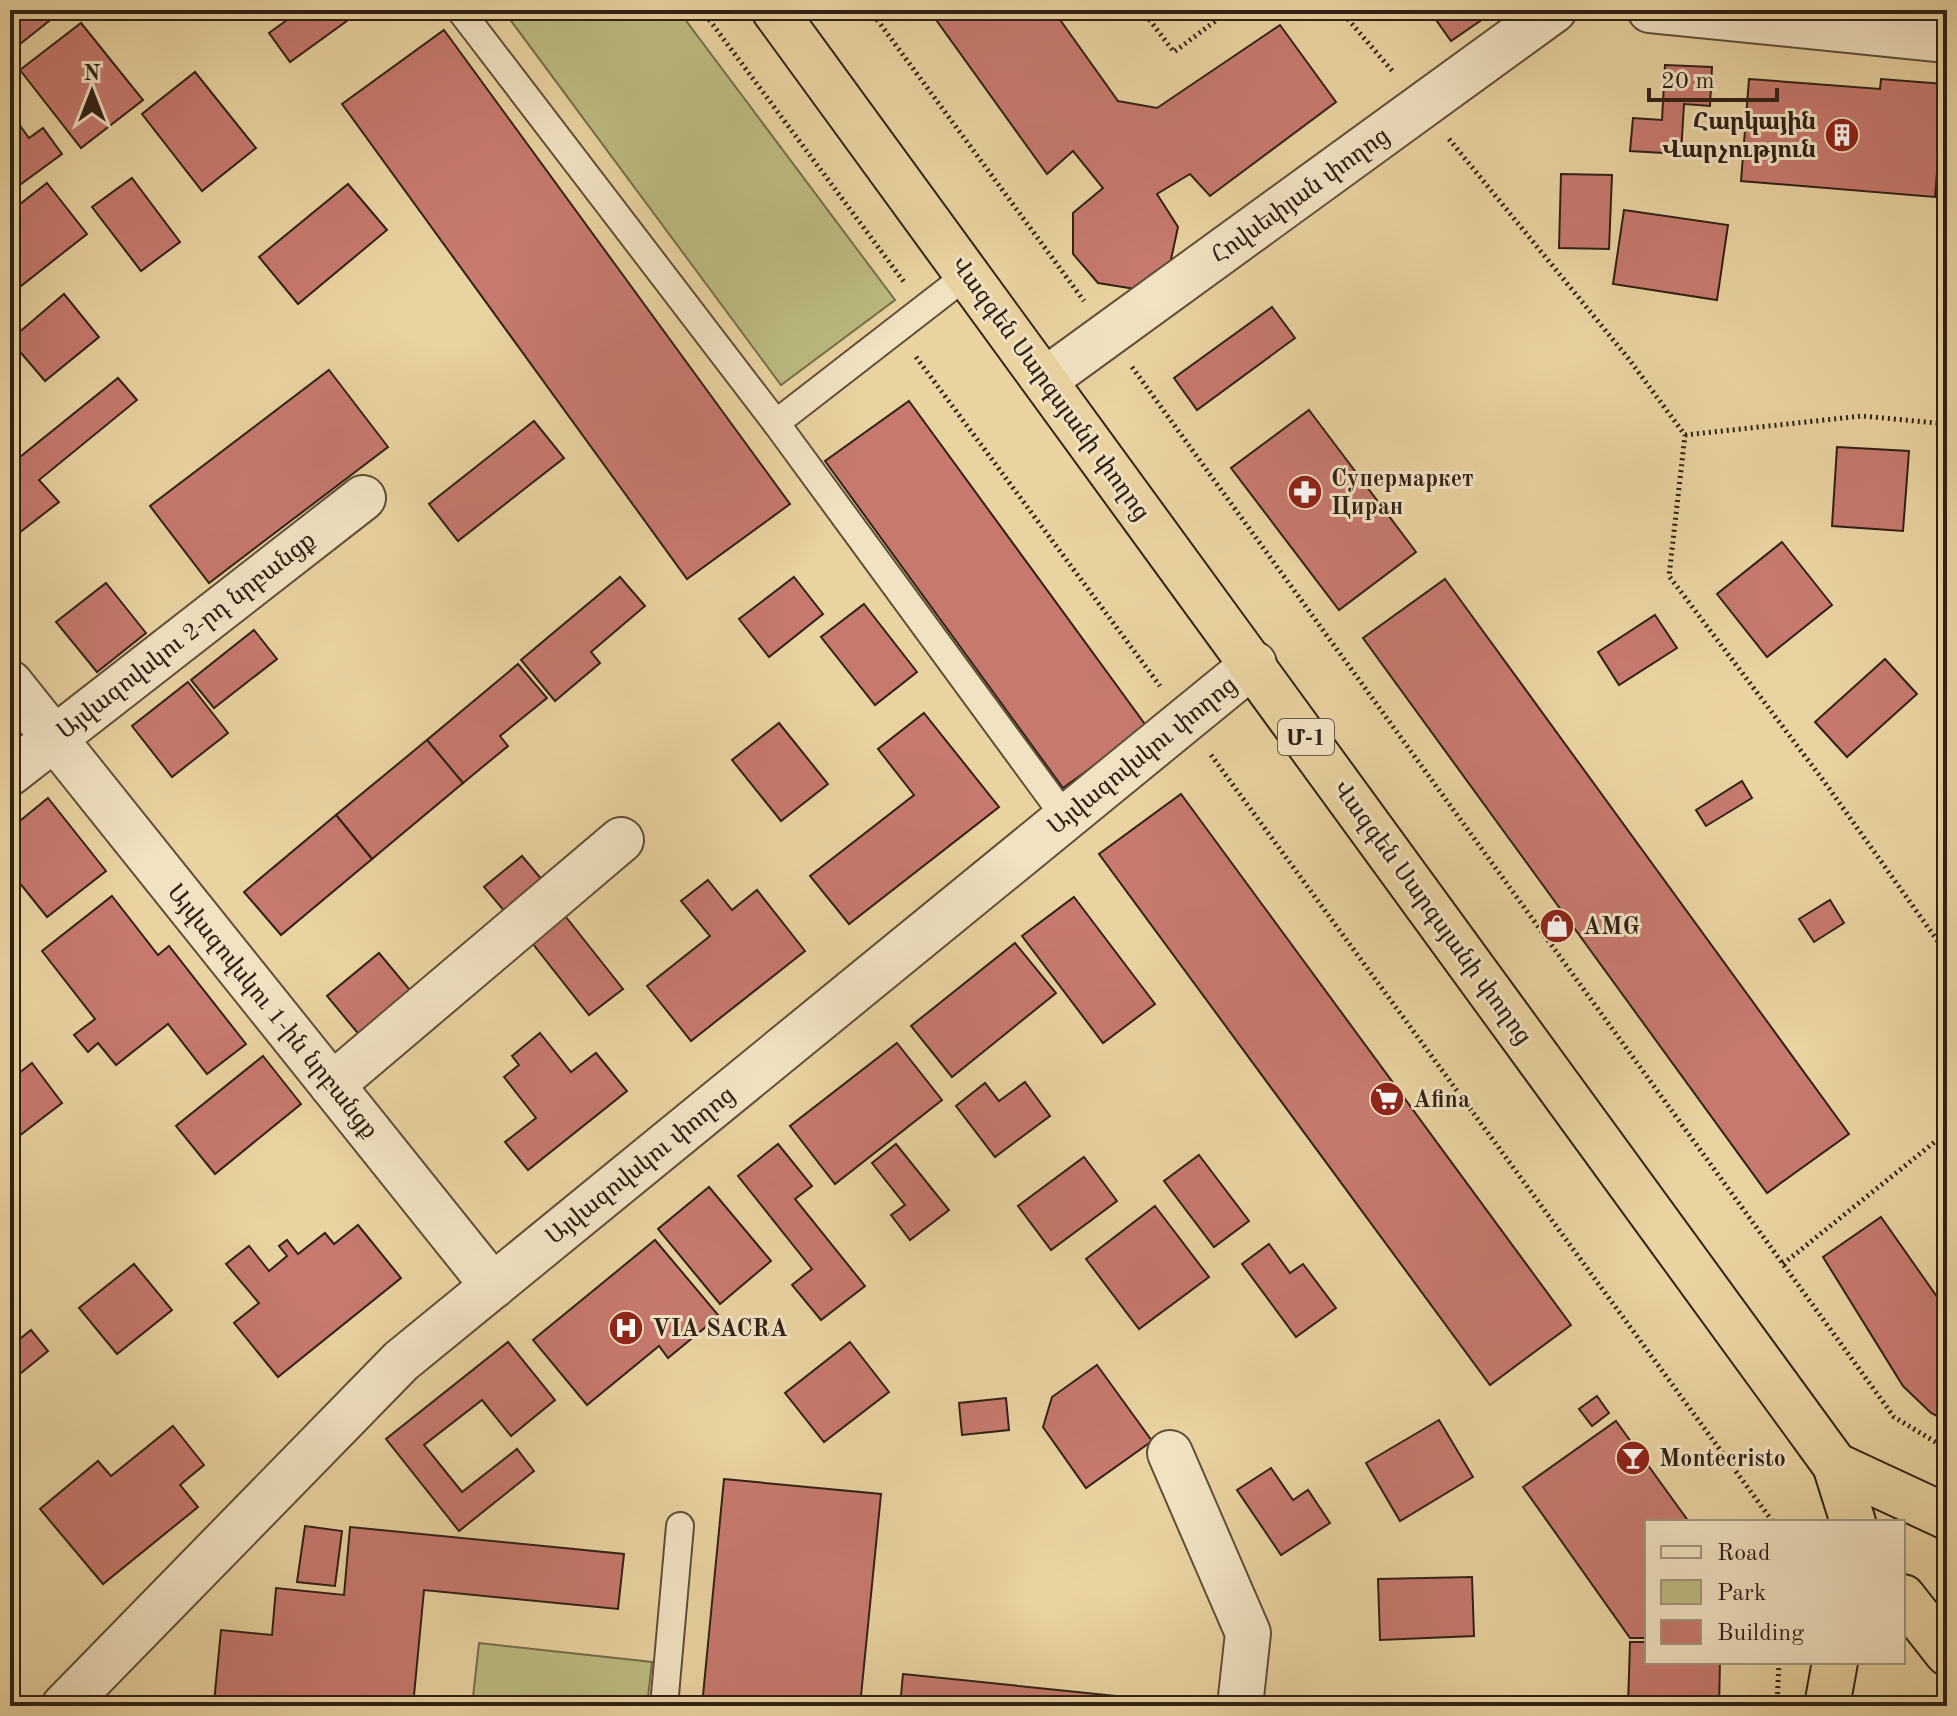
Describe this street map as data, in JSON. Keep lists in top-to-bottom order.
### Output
{
  "streets": {
    "highway": ["Վազգեն Սարգսյանի փողոց", "Մ-1"],
    "street": [
      "Հովսեփյան փողոց",
      "Այվազովսկու 2-րդ նրբանցք",
      "Այվազովսկու փողոց",
      "Այվազովսկու 1-ին նրբանցք"
    ]
  },
  "crossings": [
    ["Հովսեփյան փողոց", "Վազգեն Սարգսյանի փողոց"],
    ["Վազգեն Սարգսյանի փողոց", "Այվազովսկու փողոց"],
    ["Այվազովսկու 2-րդ նրբանցք", "Այվազովսկու 1-ին նրբանցք"],
    ["Այվազովսկու փողոց", "Այվազովսկու 1-ին նրբանցք"]
  ],
  "places": {
    "building": ["Հարկային Վարչություն"],
    "pharmacy": ["Супермаркет Циран"],
    "shop": ["AMG"],
    "supermarket": ["Afina"],
    "hospital": ["VIA SACRA"],
    "bar": ["Montecristo"]
  },
  "legend": ["Road", "Park", "Building"],
  "scale_bar": "20 m",
  "north": "top"
}
